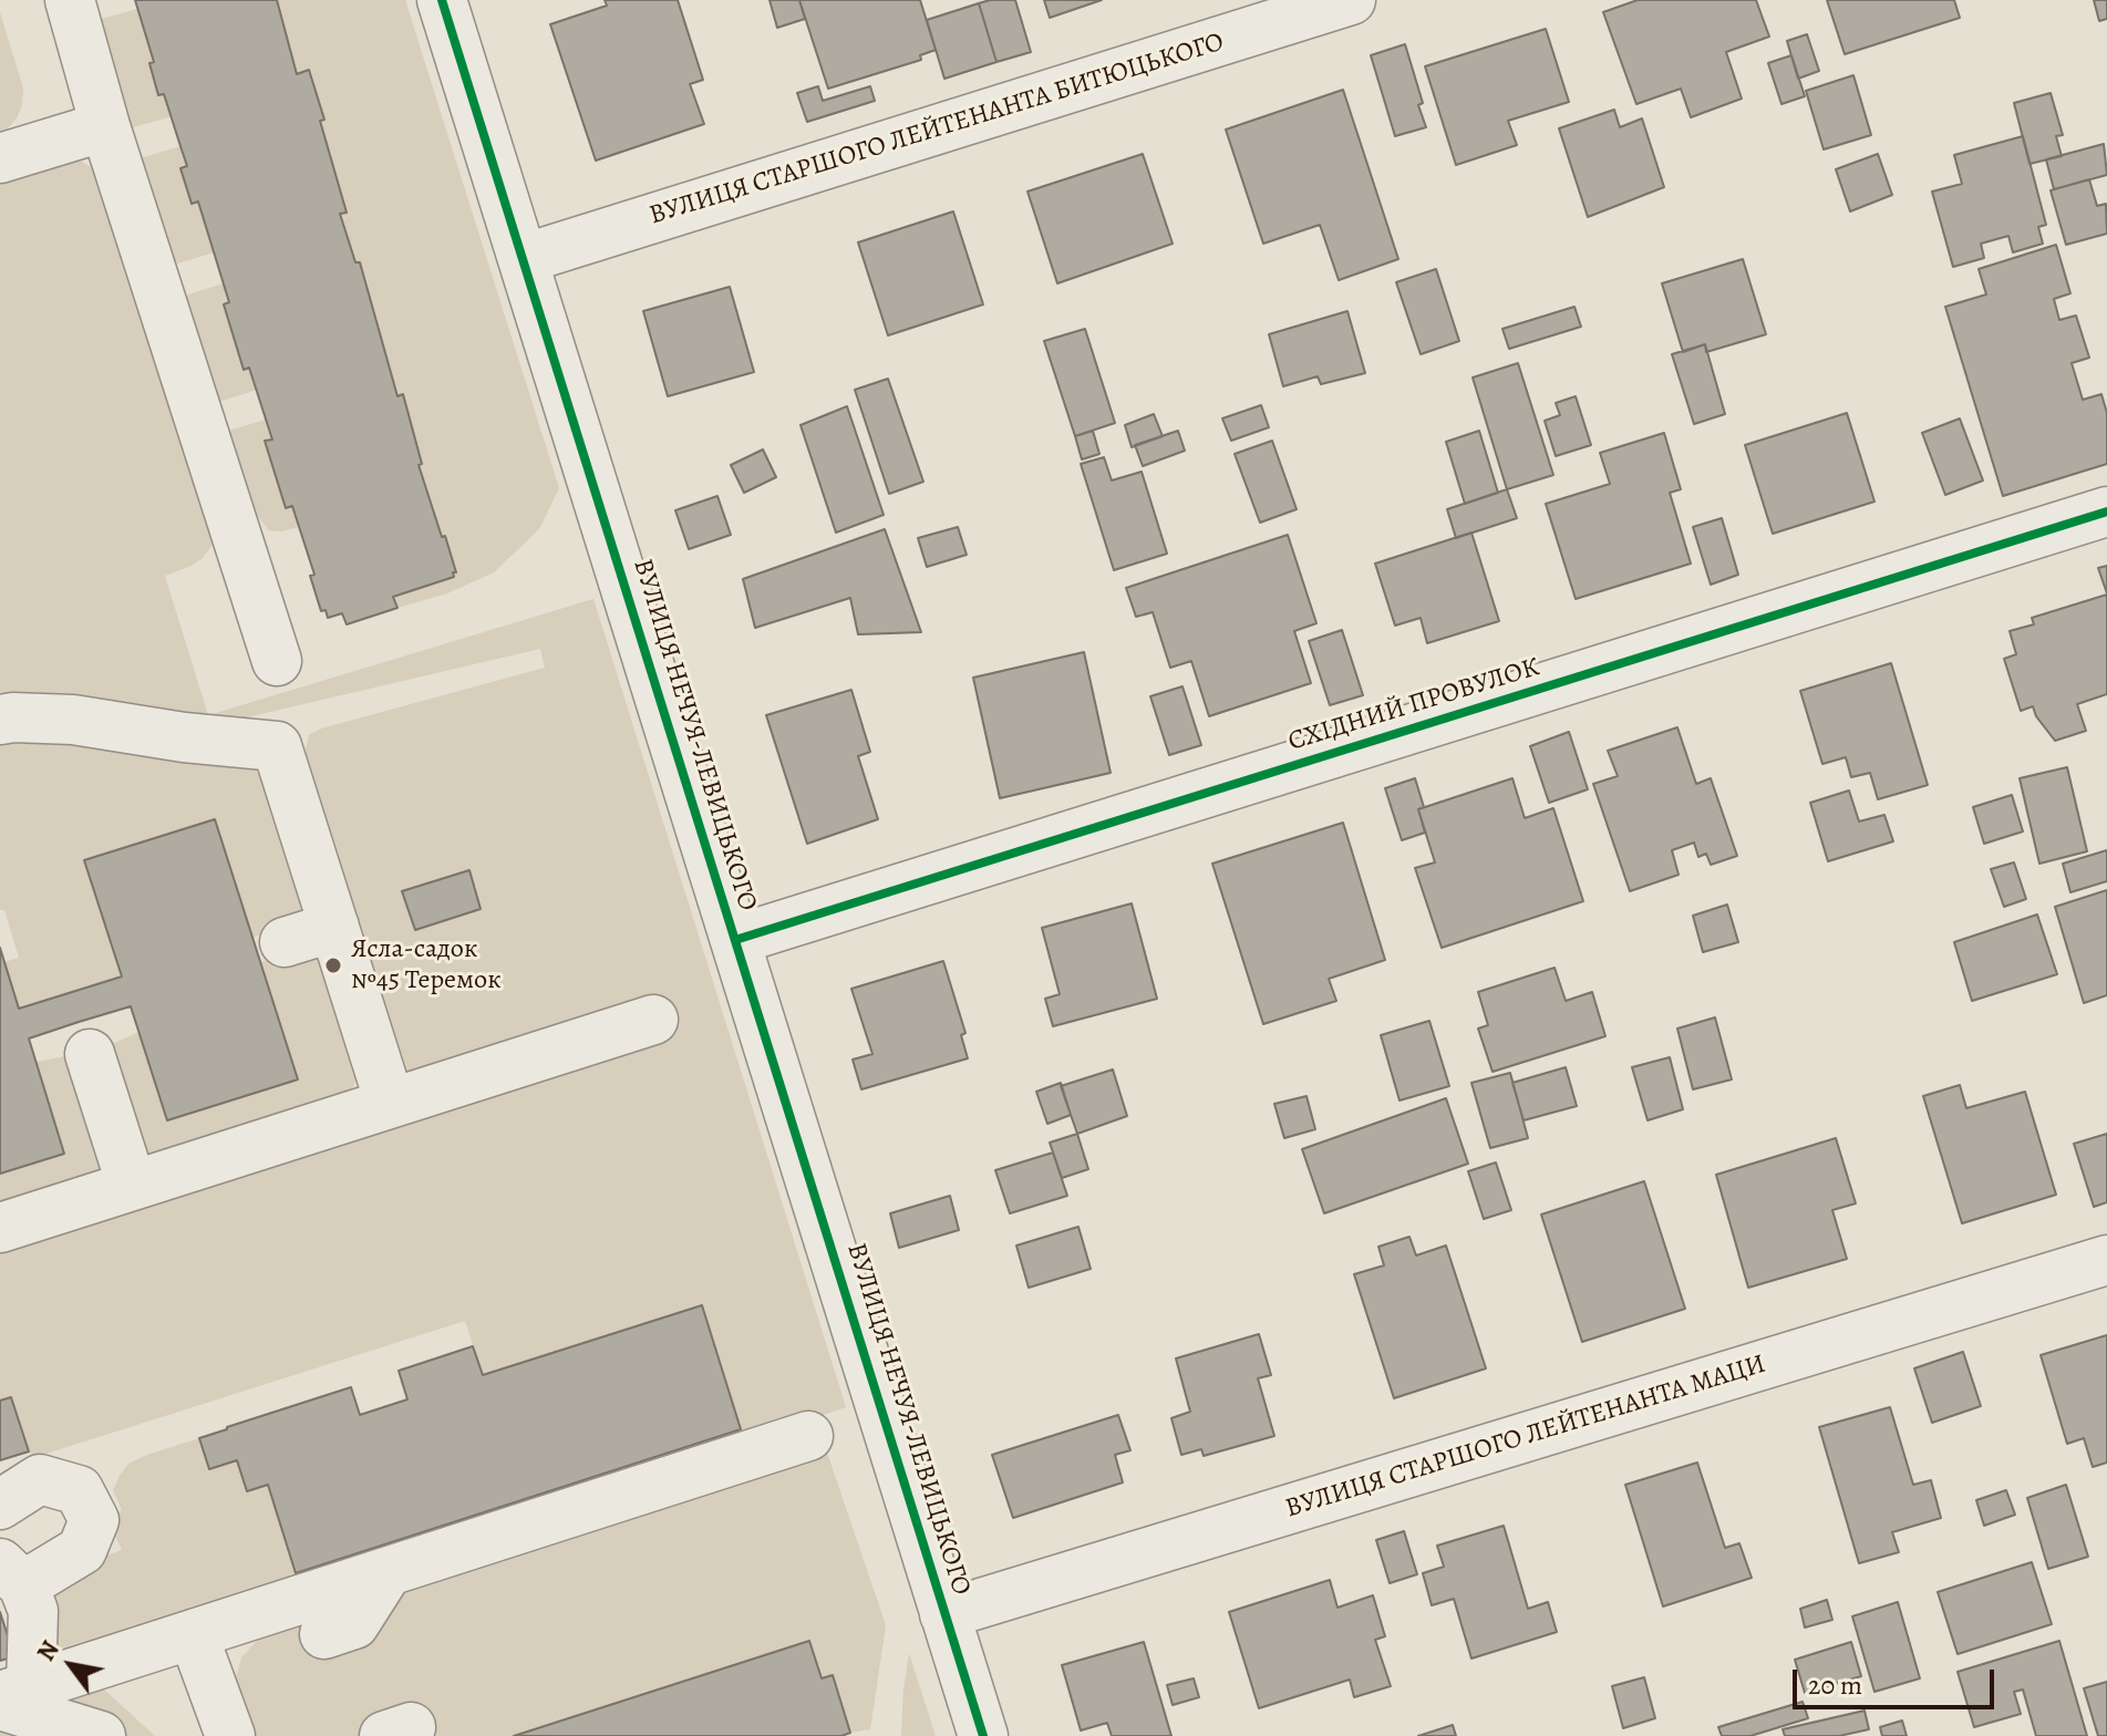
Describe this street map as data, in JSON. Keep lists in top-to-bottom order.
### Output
{
  "streets": {
    "street": [
      "ВУЛИЦЯ СТАРШОГО ЛЕЙТЕНАНТА БИТЮЦЬКОГО",
      "СХІДНИЙ ПРОВУЛОК",
      "ВУЛИЦЯ НЕЧУЯ-ЛЕВИЦЬКОГО",
      "ВУЛИЦЯ СТАРШОГО ЛЕЙТЕНАНТА МАЦИ"
    ]
  },
  "crossings": [
    ["ВУЛИЦЯ СТАРШОГО ЛЕЙТЕНАНТА БИТЮЦЬКОГО", "ВУЛИЦЯ НЕЧУЯ-ЛЕВИЦЬКОГО"],
    ["СХІДНИЙ ПРОВУЛОК", "ВУЛИЦЯ НЕЧУЯ-ЛЕВИЦЬКОГО"],
    ["ВУЛИЦЯ НЕЧУЯ-ЛЕВИЦЬКОГО", "ВУЛИЦЯ СТАРШОГО ЛЕЙТЕНАНТА МАЦИ"]
  ],
  "places": ["Ясла-садок №45 Теремок"],
  "scale_bar": "20 m",
  "north": "top left"
}
